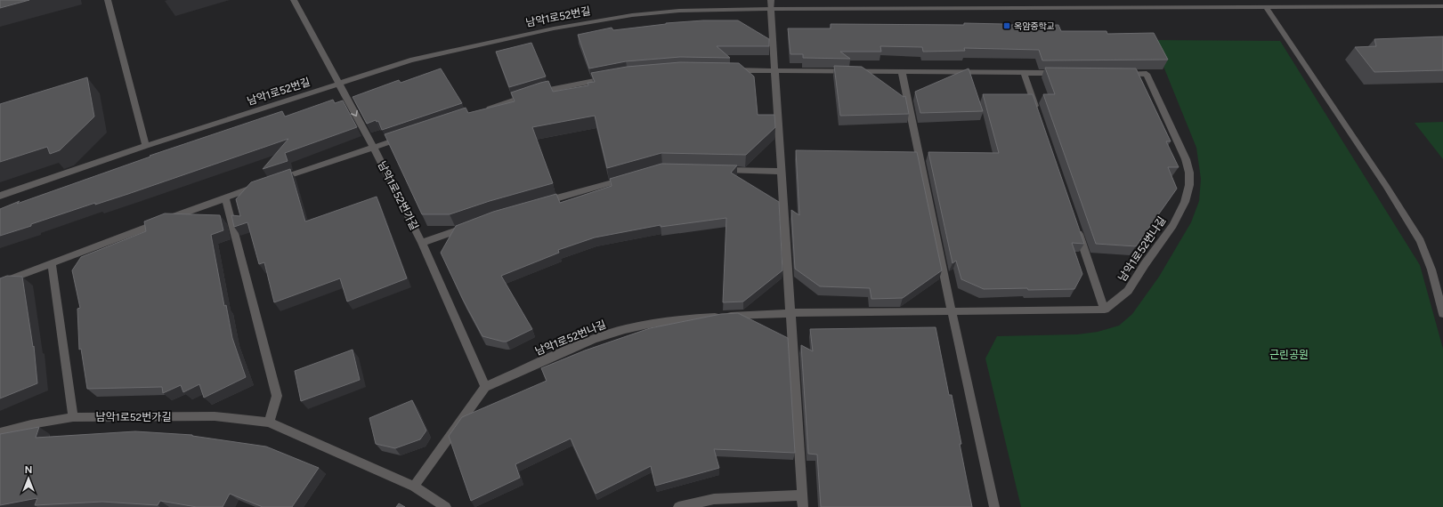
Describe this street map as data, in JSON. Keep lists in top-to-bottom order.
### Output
{
  "streets": {
    "street": ["남악1로52번길", "남악1로52번가길", "남악1로52번나길"]
  },
  "crossings": [
    ["남악1로52번길", "남악1로52번가길"],
    ["남악1로52번가길", "남악1로52번나길"]
  ],
  "parks": ["근린공원"],
  "places": {
    "transit": ["옥암중학교"]
  },
  "north": "top"
}
